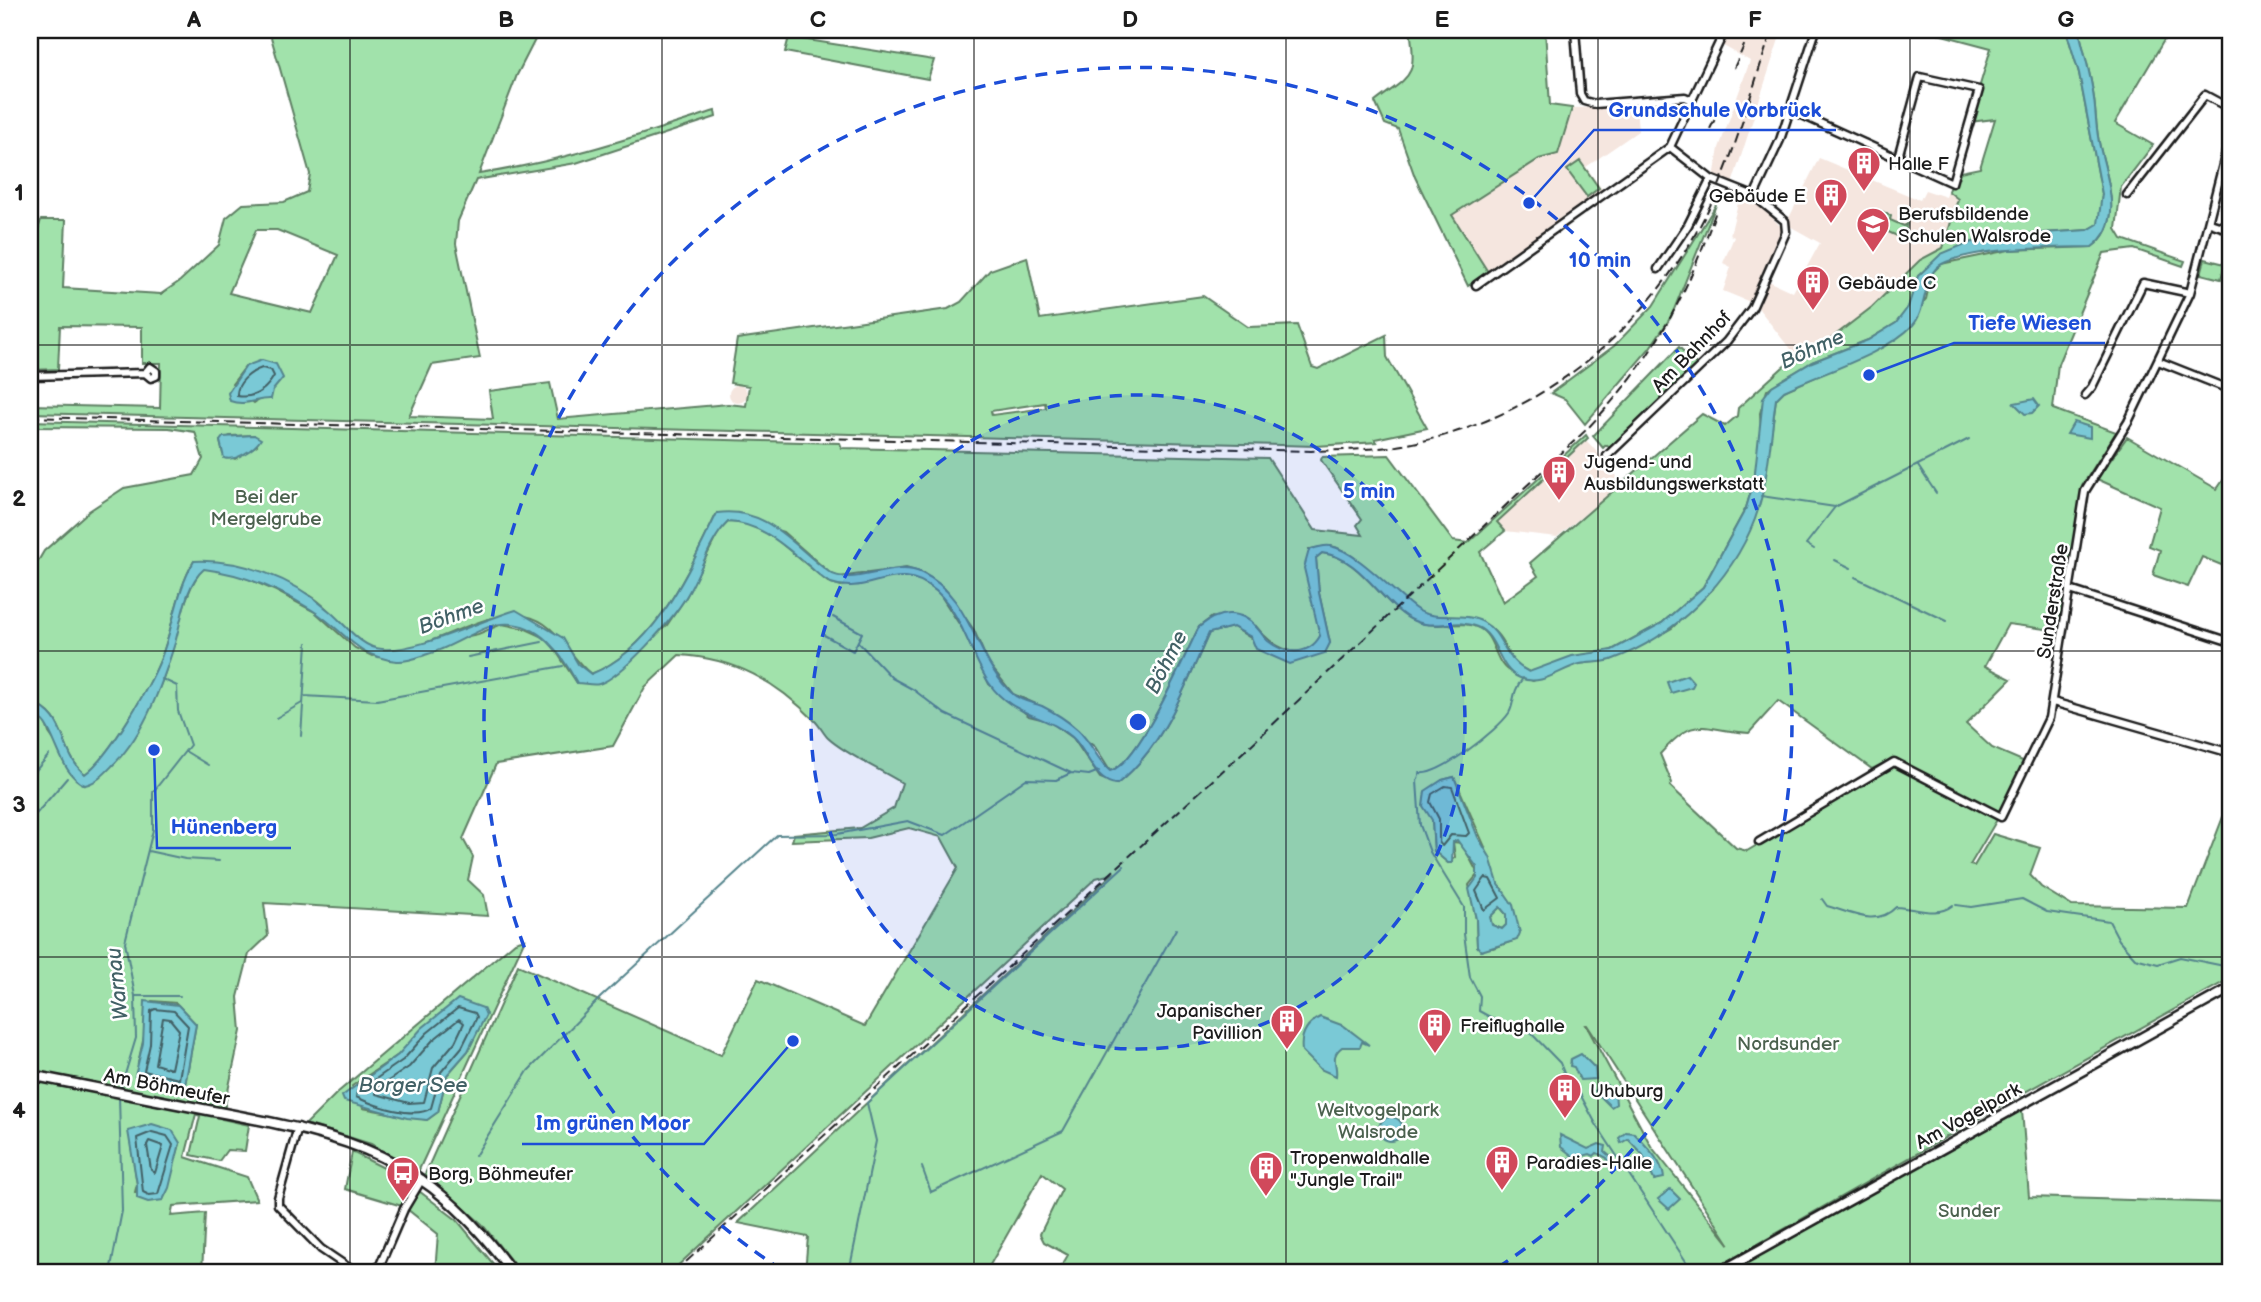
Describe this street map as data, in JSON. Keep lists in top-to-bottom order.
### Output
{
  "streets": {
    "street": [
      "Am Bahnhof",
      "Sunderstraße",
      "Am Böhmeufer",
      "Am Vogelpark"
    ]
  },
  "water": ["Böhme", "Warnau", "Borger See"],
  "parks": [
    "Bei der Mergelgrube",
    "Nordsunder",
    "Weltvogelpark Walsrode",
    "Sunder"
  ],
  "places": {
    "building": [
      "Halle F",
      "Gebäude E",
      "Gebäude C",
      "Jugend- und Ausbildungswerkstatt",
      "Japanischer Pavillion",
      "Freiflughalle",
      "Uhuburg",
      "Paradies-Halle",
      "Tropenwaldhalle \"Jungle Trail\""
    ],
    "other": [
      "Grundschule Vorbrück",
      "Tiefe Wiesen",
      "Hünenberg",
      "Im grünen Moor"
    ],
    "school or university": ["Berufsbildende Schulen Walsrode"],
    "bus stop": ["Borg, Böhmeufer"]
  },
  "grid": {
    "columns": [
      "A",
      "B",
      "C",
      "D",
      "E",
      "F",
      "G"
    ],
    "rows": [
      "1",
      "2",
      "3",
      "4"
    ]
  },
  "rings": ["10 min", "5 min"]
}
